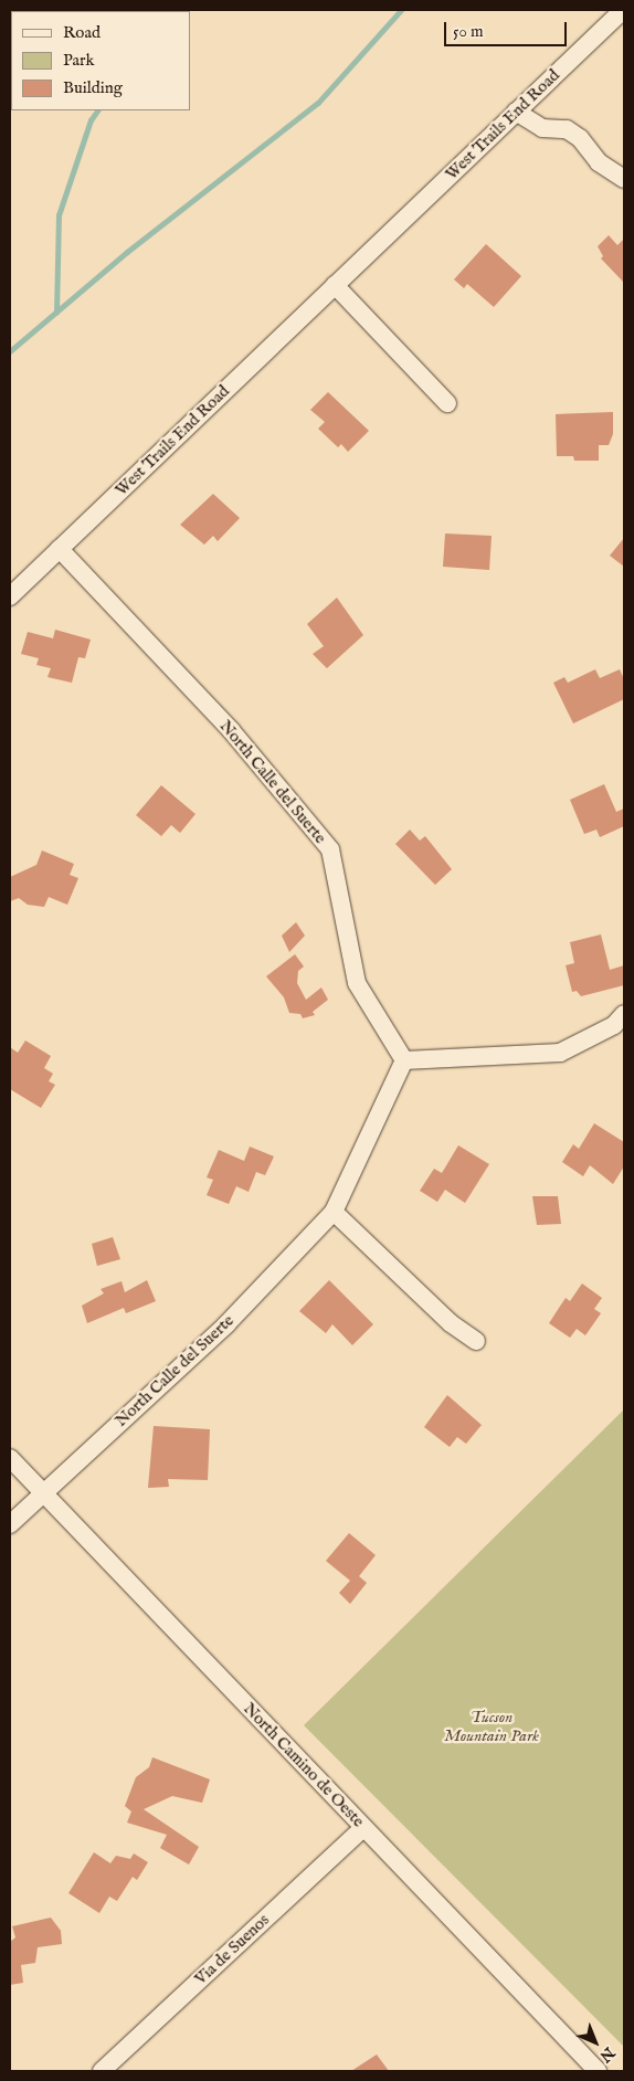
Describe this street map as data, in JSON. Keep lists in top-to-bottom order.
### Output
{
  "streets": {
    "street": [
      "West Trails End Road",
      "North Calle del Suerte",
      "North Camino de Oeste",
      "Via de Suenos"
    ]
  },
  "crossings": [
    ["West Trails End Road", "North Calle del Suerte"],
    ["North Calle del Suerte", "North Camino de Oeste"],
    ["North Camino de Oeste", "Via de Suenos"]
  ],
  "parks": ["Tucson Mountain Park"],
  "legend": ["Road", "Park", "Building"],
  "scale_bar": "50 m",
  "north": "bottom right"
}
